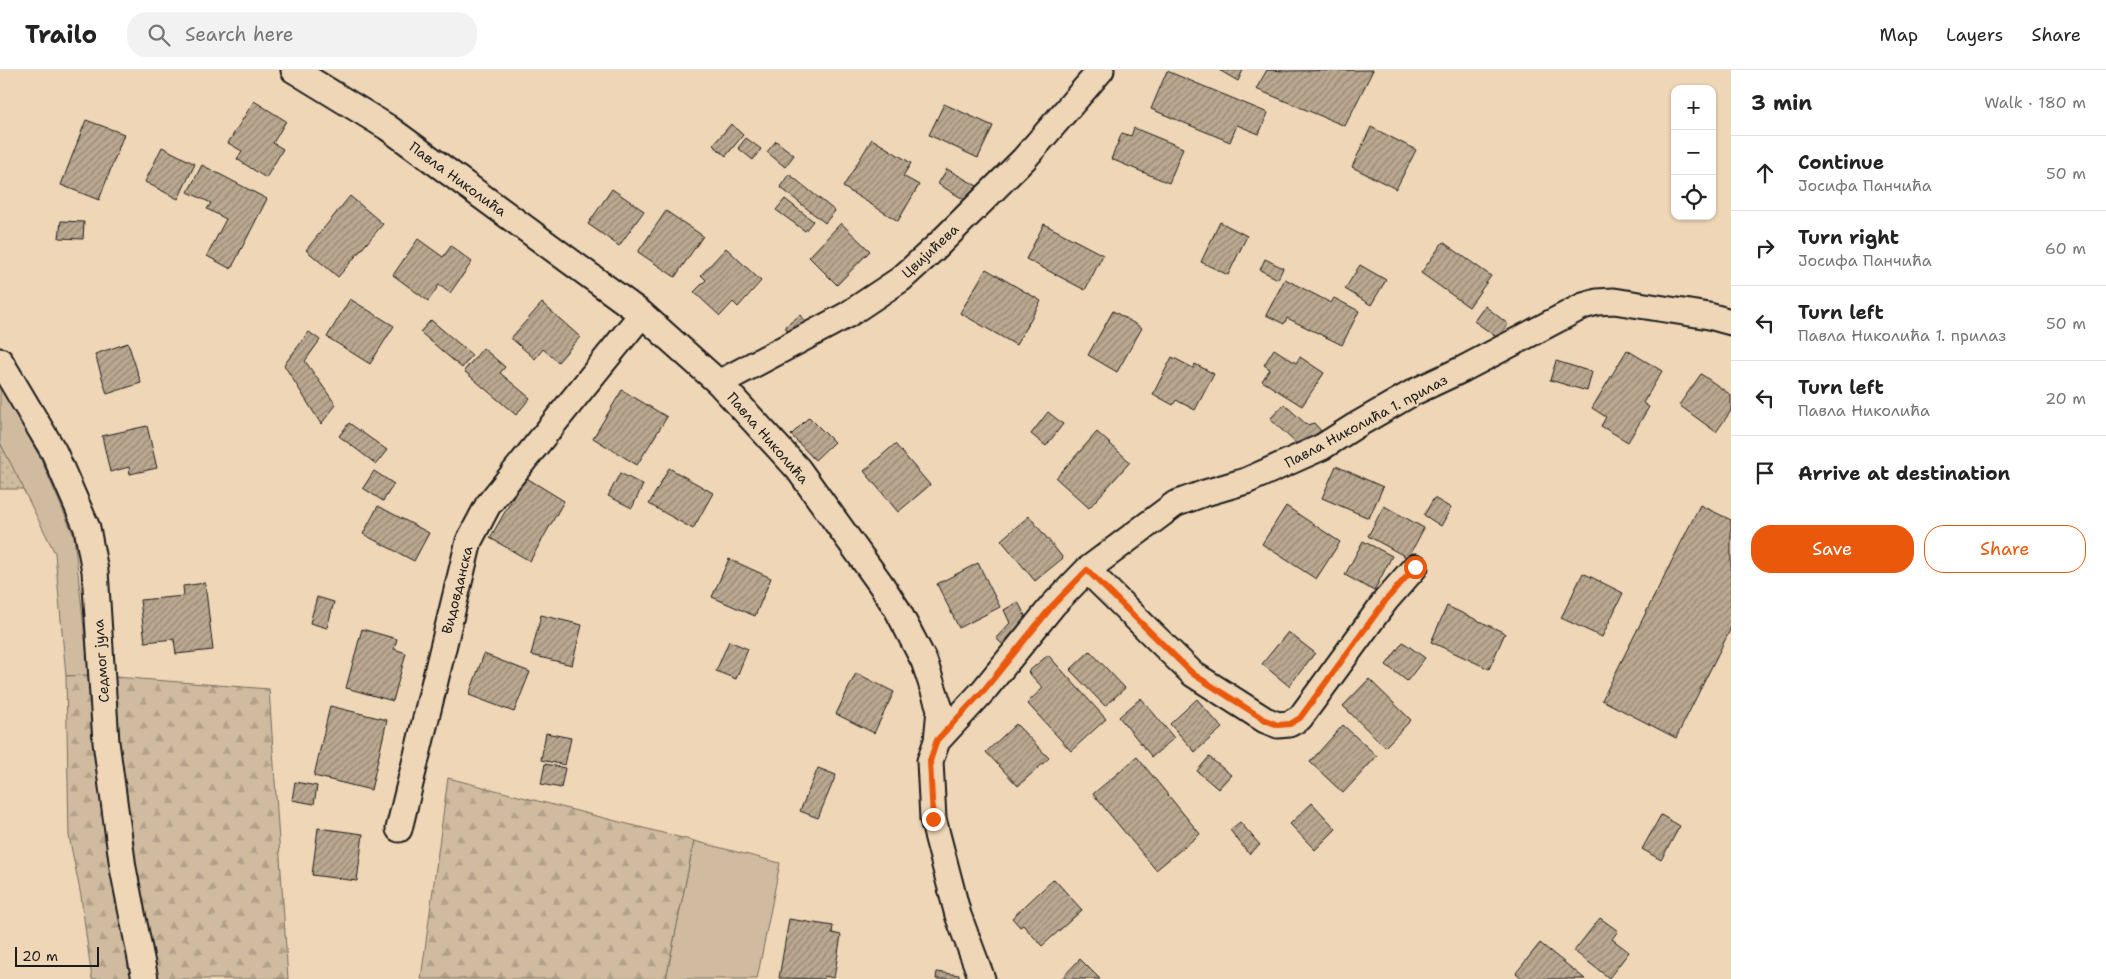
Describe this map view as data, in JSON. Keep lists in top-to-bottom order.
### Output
{
  "streets": {
    "street": [
      "Павла Николића",
      "Цвијићева",
      "Павла Николића 1. прилаз",
      "Видовданска",
      "Седмог јула"
    ]
  },
  "crossings": [
    ["Павла Николића", "Цвијићева"],
    ["Павла Николића", "Павла Николића 1. прилаз"],
    ["Павла Николића", "Видовданска"]
  ],
  "scale_bar": "20 m",
  "page": {
    "header": "Trailo",
    "search": "Search here",
    "nav": ["Map", "Layers", "Share"],
    "heading": ["3 min", "Walk · 180 m"],
    "map_buttons": ["+", "−"],
    "list": [
      ["Continue", "Јосифа Панчића", "50 m"],
      ["Turn right", "Јосифа Панчића", "60 m"],
      ["Turn left", "Павла Николића 1. прилаз", "50 m"],
      ["Turn left", "Павла Николића", "20 m"],
      "Arrive at destination"
    ],
    "buttons": ["Save", "Share"],
    "scale": "20 m"
  }
}
